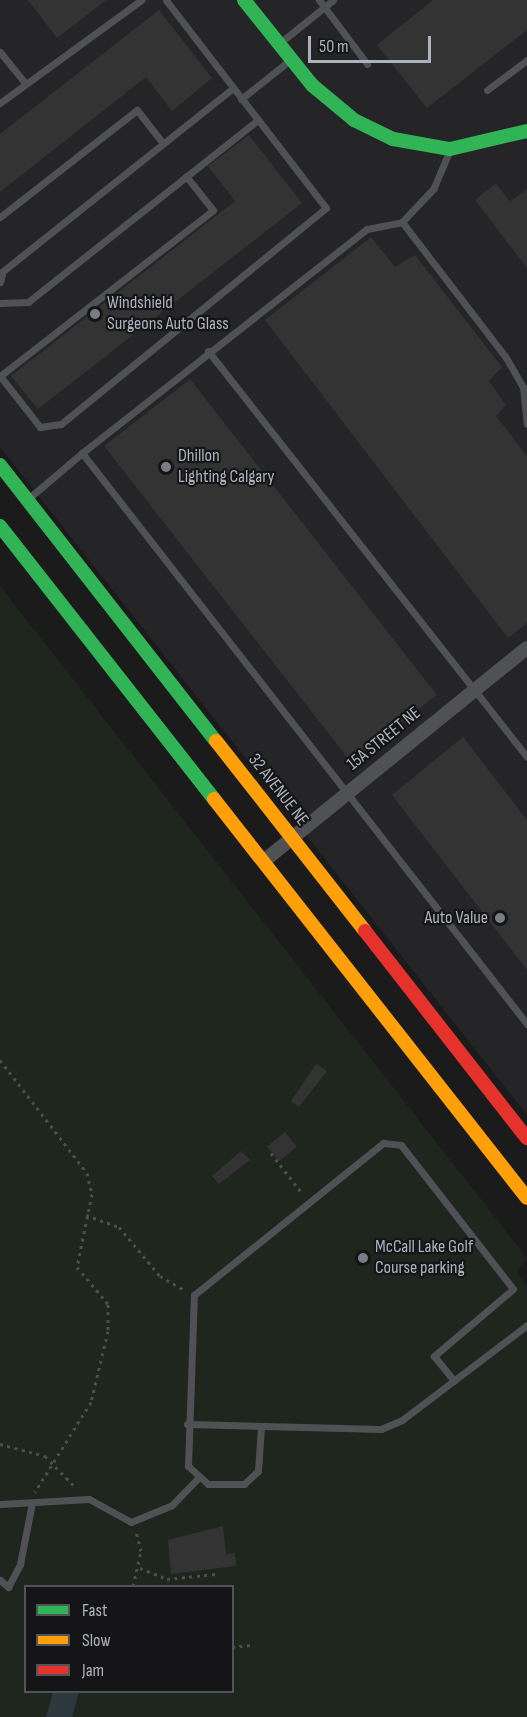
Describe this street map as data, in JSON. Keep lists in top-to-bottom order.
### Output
{
  "streets": {
    "main road": ["32 AVENUE NE"],
    "street": ["15A STREET NE"]
  },
  "crossings": [
    ["15A STREET NE", "32 AVENUE NE"]
  ],
  "places": [
    "Windshield Surgeons Auto Glass",
    "Dhillon Lighting Calgary",
    "Auto Value",
    "McCall Lake Golf Course parking"
  ],
  "legend": ["Fast", "Slow", "Jam"],
  "scale_bar": "50 m"
}
